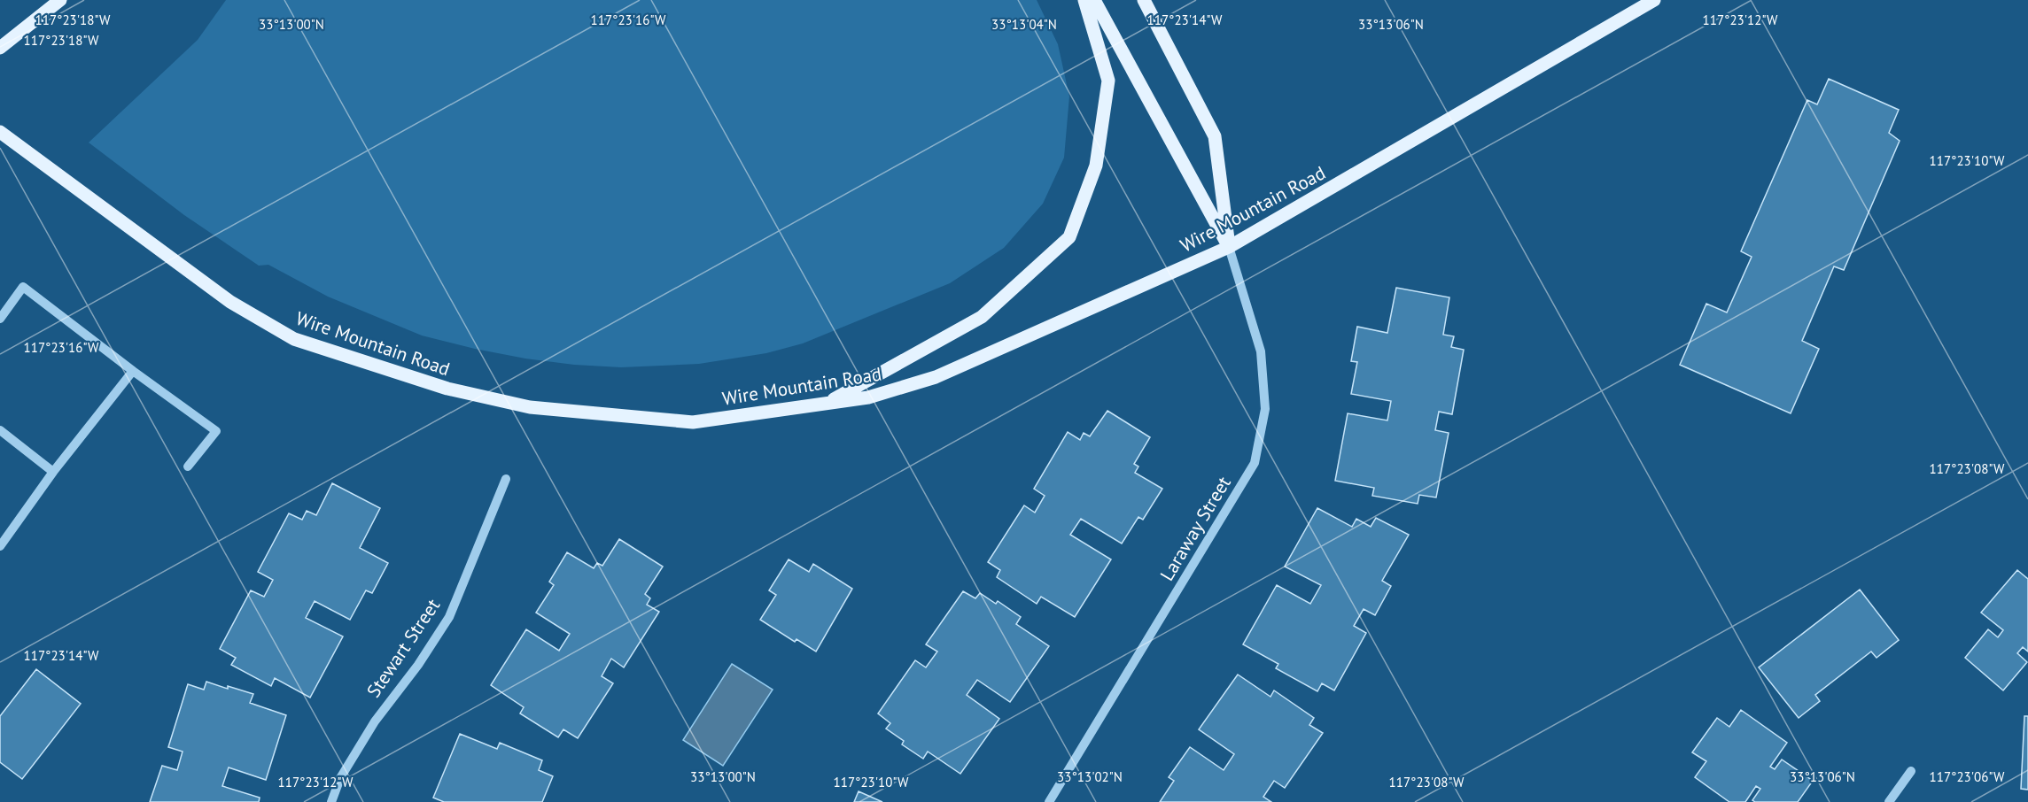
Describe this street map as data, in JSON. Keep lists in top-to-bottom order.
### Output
{
  "streets": {
    "main road": ["Wire Mountain Road"],
    "street": ["Laraway Street", "Stewart Street"]
  },
  "crossings": [
    ["Wire Mountain Road", "Laraway Street"]
  ],
  "coordinates": [
    "117°23'16\"W",
    "117°23'14\"W",
    "117°23'12\"W",
    "117°23'18\"W",
    "33°13'00\"N",
    "33°13'04\"N",
    "33°13'06\"N",
    "117°23'10\"W",
    "117°23'08\"W",
    "117°23'06\"W",
    "33°13'02\"N"
  ]
}
